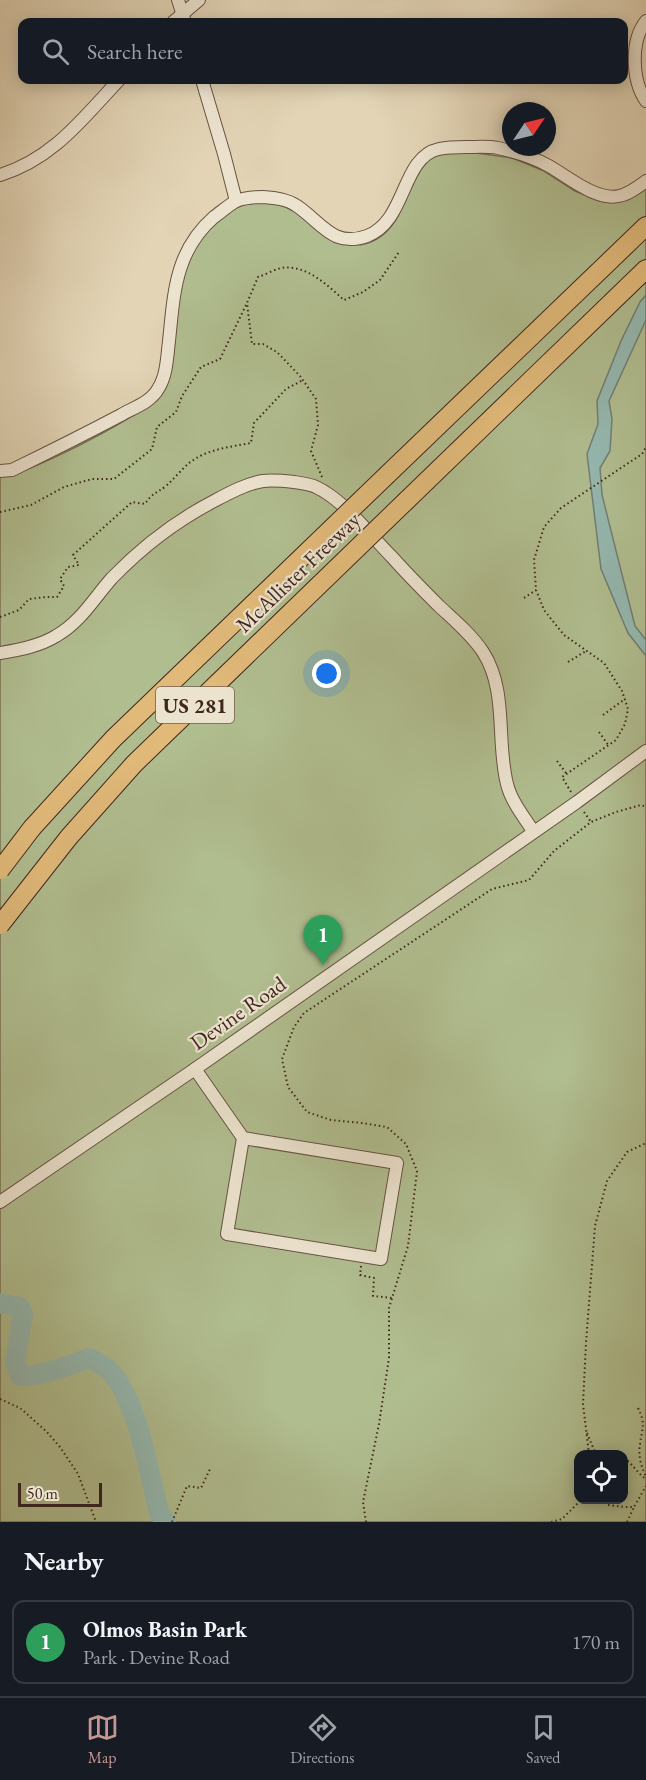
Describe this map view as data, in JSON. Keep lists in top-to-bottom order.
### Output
{
  "streets": {
    "highway": ["McAllister Freeway", "US 281"],
    "street": ["Devine Road"]
  },
  "scale_bar": "50 m",
  "north": "top right",
  "page": {
    "search": "Search here",
    "pins": "1",
    "scale": "50 m",
    "heading": "Nearby",
    "list": [
      {
        "mark": "1",
        "name": "Olmos Basin Park",
        "note": "Park · Devine Road",
        "value": "170 m"
      }
    ],
    "nav": ["Map", "Directions", "Saved"]
  }
}
